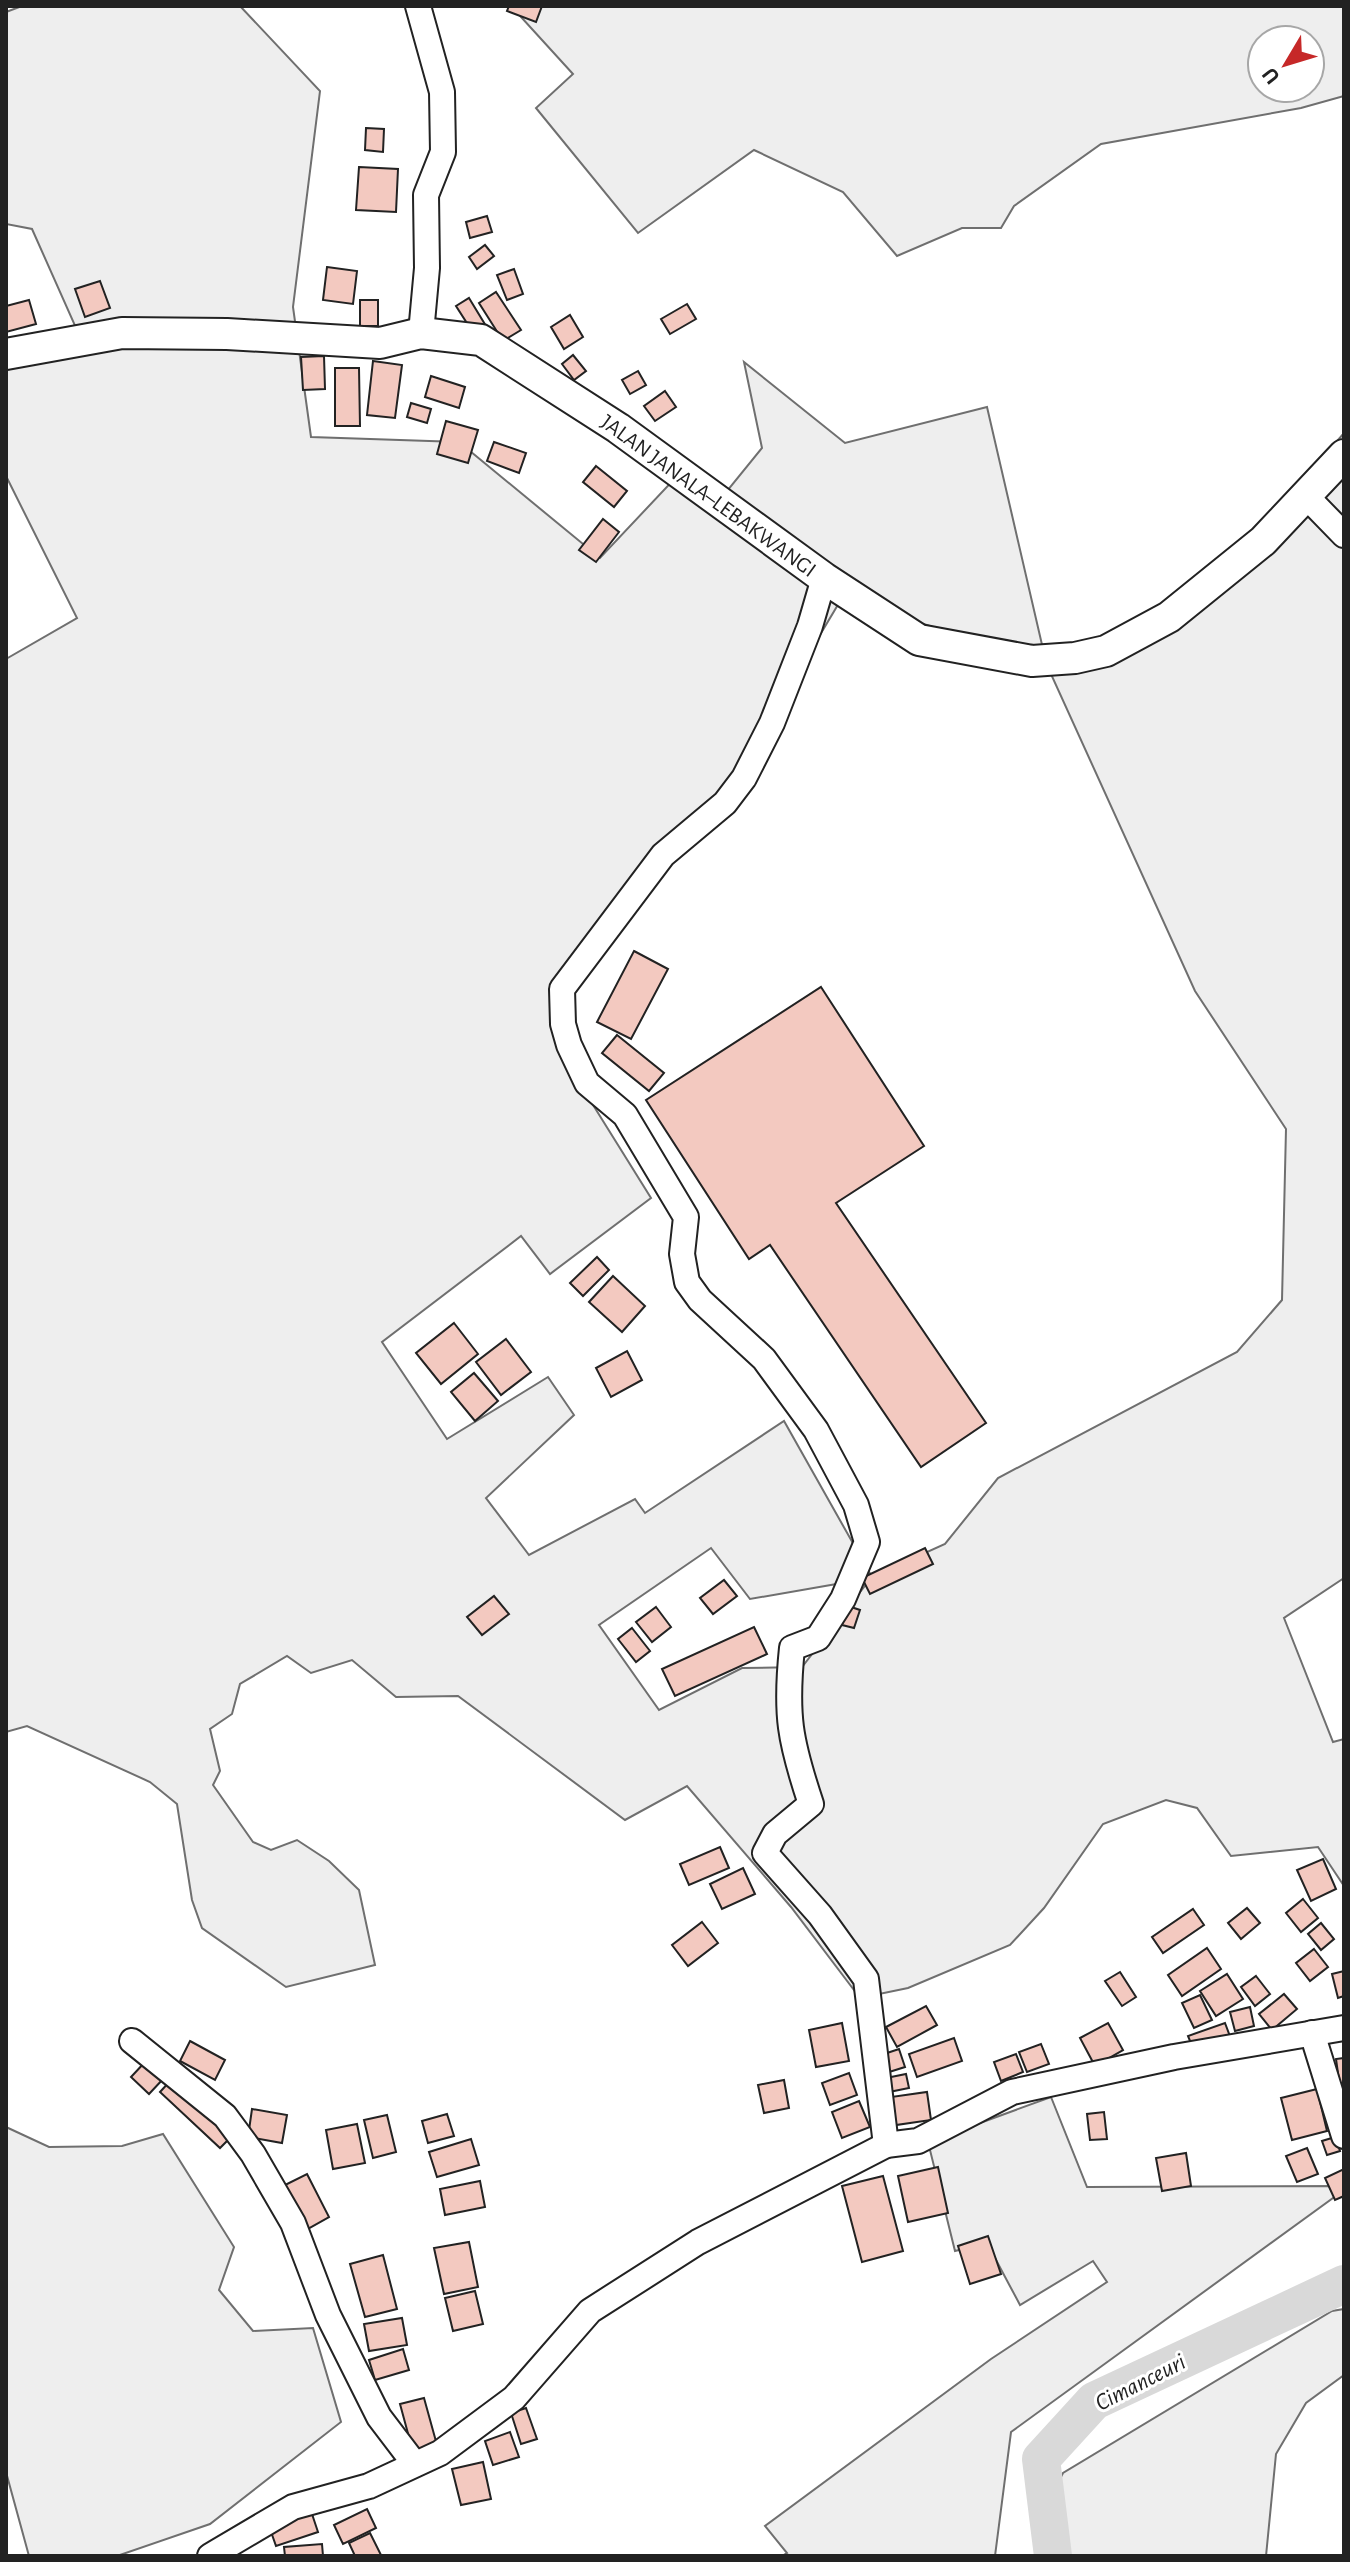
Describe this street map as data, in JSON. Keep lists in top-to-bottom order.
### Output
{
  "streets": {
    "main road": ["JALAN JANALA–LEBAKWANGI"]
  },
  "water": ["Cimanceuri"],
  "north": "bottom left"
}
